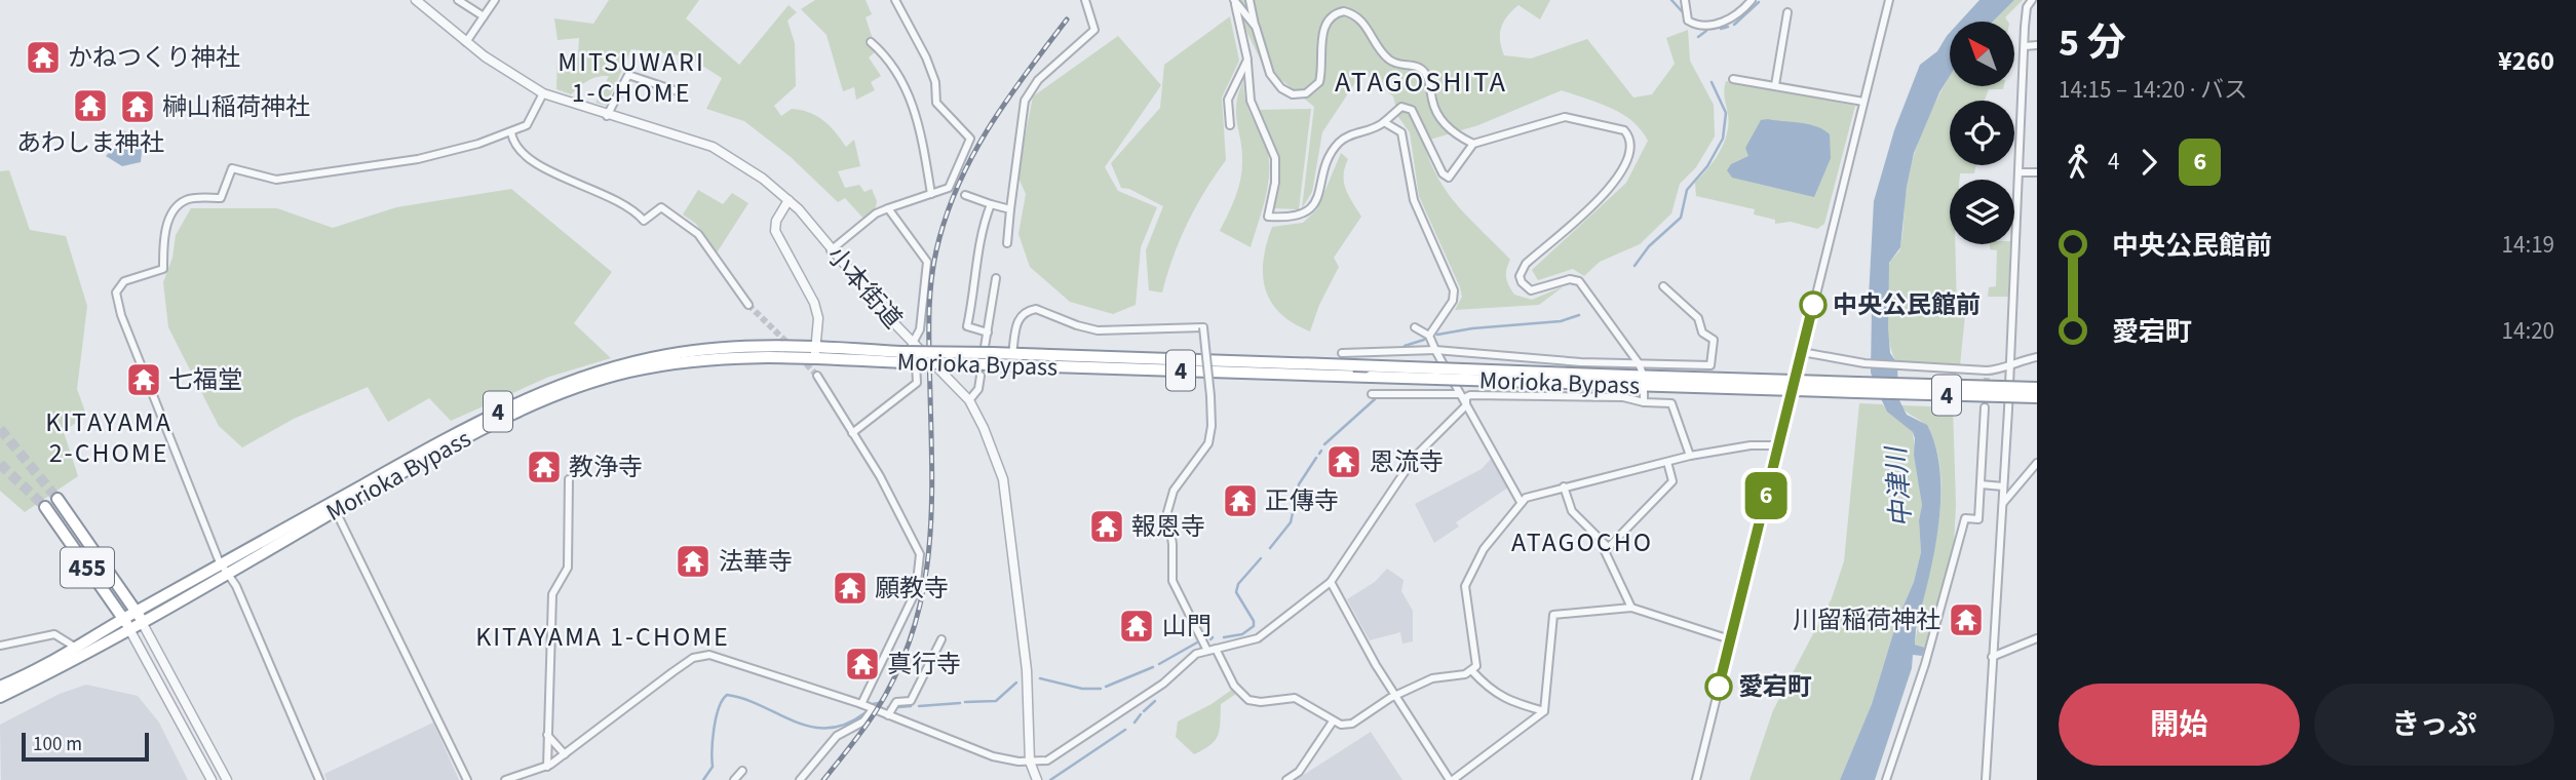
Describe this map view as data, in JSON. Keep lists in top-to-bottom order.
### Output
{
  "streets": {
    "highway": ["Morioka Bypass", "4", "455"],
    "street": ["小本街道"]
  },
  "crossings": [
    ["Morioka Bypass", "455"]
  ],
  "districts": [
    "MITSUWARI 1-CHOME",
    "ATAGOSHITA",
    "KITAYAMA 2-CHOME",
    "ATAGOCHO",
    "KITAYAMA 1-CHOME"
  ],
  "water": ["中津川"],
  "places": {
    "temple": [
      "かねつくり神社",
      "あわしま神社",
      "榊山稲荷神社",
      "七福堂",
      "恩流寺",
      "教浄寺",
      "正傳寺",
      "報恩寺",
      "法華寺",
      "願教寺",
      "川留稲荷神社",
      "山門",
      "真行寺"
    ],
    "other": ["中央公民館前", "愛宕町"]
  },
  "lines": ["bus line 6"],
  "scale_bar": "100 m",
  "north": "top left",
  "page": {
    "on_map": "6",
    "heading": ["5 分", "14:15 – 14:20 · バス", "¥260"],
    "legs": ["4", "6"],
    "list": [
      {
        "name": "中央公民館前",
        "value": "14:19"
      },
      {
        "name": "愛宕町",
        "value": "14:20"
      }
    ],
    "buttons": ["開始", "きっぷ"],
    "scale": "100 m"
  }
}
